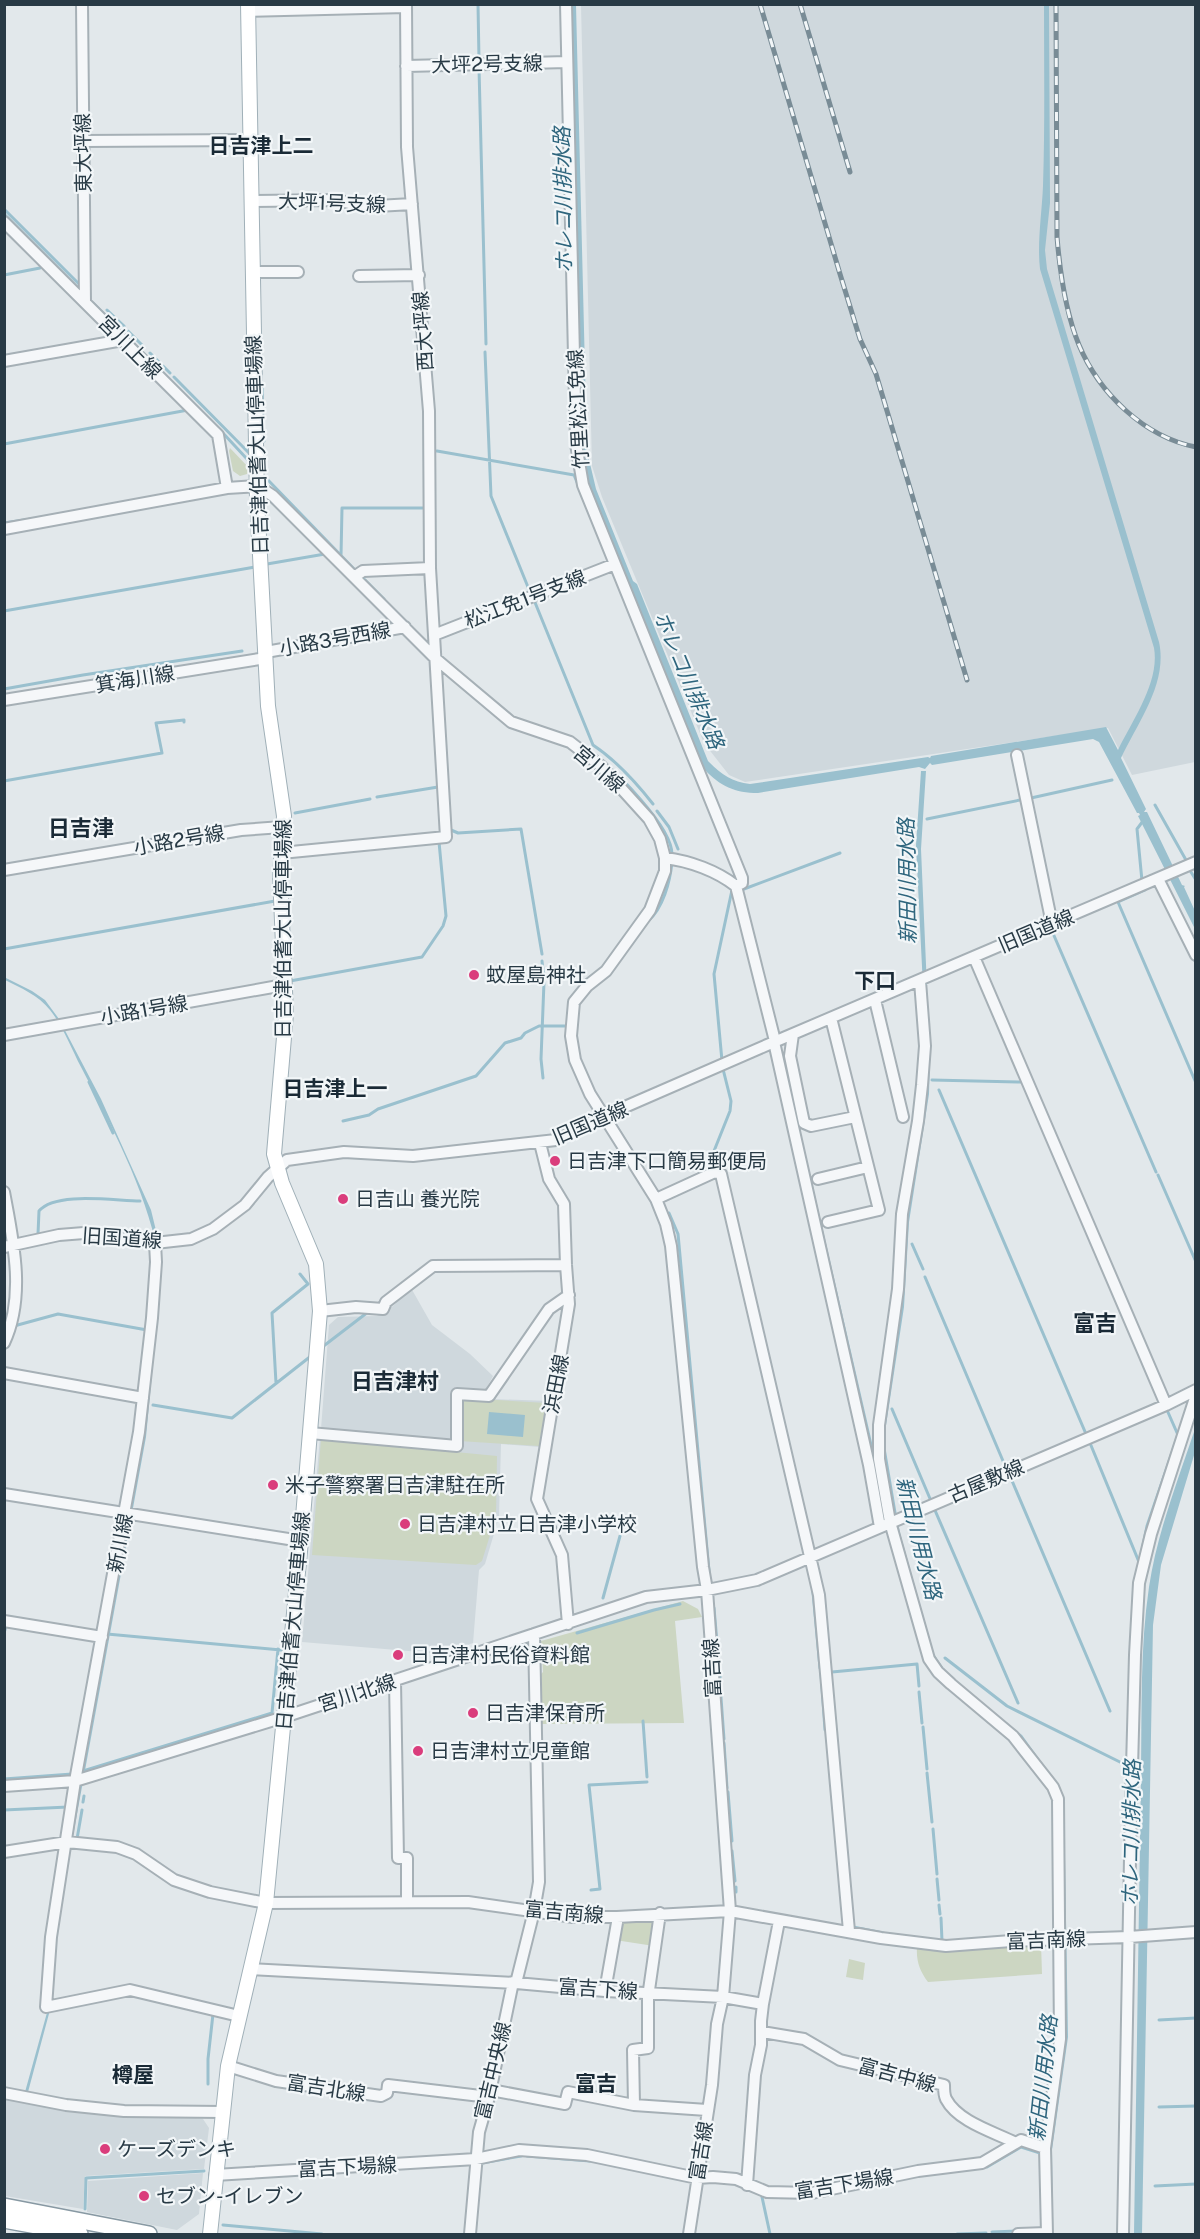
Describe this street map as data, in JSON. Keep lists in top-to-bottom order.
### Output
{
  "streets": {
    "main road": ["日吉津伯耆大山停車場線"],
    "street": [
      "大坪2号支線",
      "東大坪線",
      "大坪1号支線",
      "西大坪線",
      "宮川上線",
      "竹里松江免線",
      "松江免1号支線",
      "小路3号西線",
      "箕海川線",
      "宮川線",
      "小路2号線",
      "旧国道線",
      "小路1号線",
      "浜田線",
      "古屋敷線",
      "新川線",
      "富吉線",
      "宮川北線",
      "富吉南線",
      "富吉下線",
      "富吉中央線",
      "富吉中線",
      "富吉北線",
      "富吉下場線"
    ]
  },
  "crossings": [
    ["大坪2号支線", "西大坪線"],
    ["大坪2号支線", "竹里松江免線"],
    ["東大坪線", "宮川上線"],
    ["大坪1号支線", "西大坪線"],
    ["大坪1号支線", "日吉津伯耆大山停車場線"],
    ["西大坪線", "日吉津伯耆大山停車場線"],
    ["西大坪線", "松江免1号支線"],
    ["西大坪線", "宮川線"],
    ["竹里松江免線", "松江免1号支線"],
    ["日吉津伯耆大山停車場線", "小路3号西線"],
    ["日吉津伯耆大山停車場線", "箕海川線"],
    ["日吉津伯耆大山停車場線", "宮川線"],
    ["日吉津伯耆大山停車場線", "小路2号線"],
    ["日吉津伯耆大山停車場線", "旧国道線"],
    ["日吉津伯耆大山停車場線", "小路1号線"],
    ["日吉津伯耆大山停車場線", "新川線"],
    ["日吉津伯耆大山停車場線", "宮川北線"],
    ["日吉津伯耆大山停車場線", "富吉南線"],
    ["日吉津伯耆大山停車場線", "富吉下線"],
    ["日吉津伯耆大山停車場線", "富吉北線"],
    ["日吉津伯耆大山停車場線", "富吉下場線"],
    ["小路3号西線", "箕海川線"],
    ["小路3号西線", "宮川線"],
    ["旧国道線", "浜田線"],
    ["旧国道線", "新川線"],
    ["旧国道線", "富吉線"],
    ["浜田線", "宮川北線"],
    ["古屋敷線", "富吉線"],
    ["古屋敷線", "宮川北線"],
    ["新川線", "宮川北線"],
    ["新川線", "富吉南線"],
    ["富吉線", "宮川北線"],
    ["富吉線", "富吉南線"],
    ["富吉線", "富吉下線"],
    ["富吉線", "富吉北線"],
    ["富吉線", "富吉下場線"],
    ["富吉南線", "富吉中央線"],
    ["富吉下線", "富吉中央線"],
    ["富吉中央線", "富吉北線"],
    ["富吉中央線", "富吉下場線"],
    ["富吉中線", "富吉下場線"]
  ],
  "districts": [
    "日吉津上二",
    "日吉津",
    "下口",
    "日吉津上一",
    "富吉",
    "日吉津村",
    "樽屋",
    "富吉"
  ],
  "water": ["ホレコ川排水路", "新田川用水路"],
  "places": [
    "蚊屋島神社",
    "日吉津下口簡易郵便局",
    "日吉山 養光院",
    "米子警察署日吉津駐在所",
    "日吉津村立日吉津小学校",
    "日吉津村民俗資料館",
    "日吉津保育所",
    "日吉津村立児童館",
    "ケーズデンキ",
    "セブン-イレブン"
  ]
}
